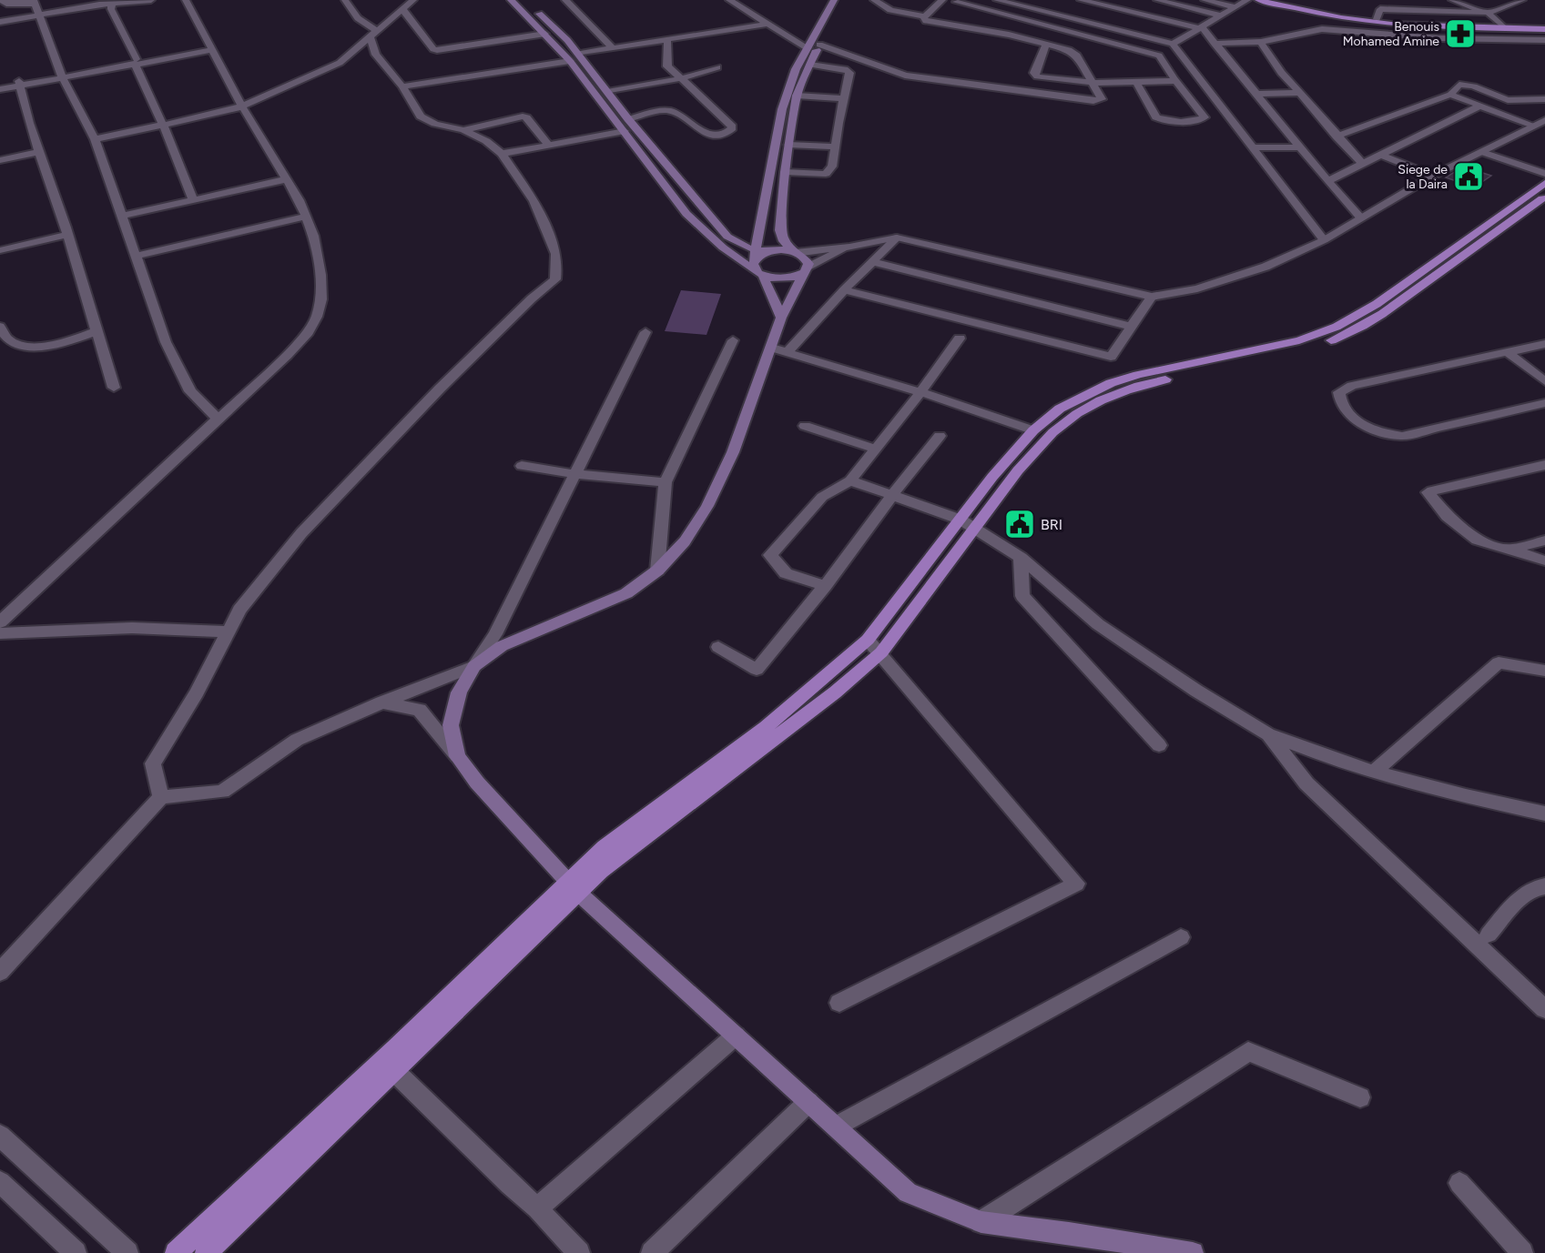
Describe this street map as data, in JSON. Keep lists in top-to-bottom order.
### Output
{
  "places": {
    "pharmacy": ["Benouis Mohamed Amine"],
    "public building": ["Siege de la Daira", "BRI"]
  }
}
